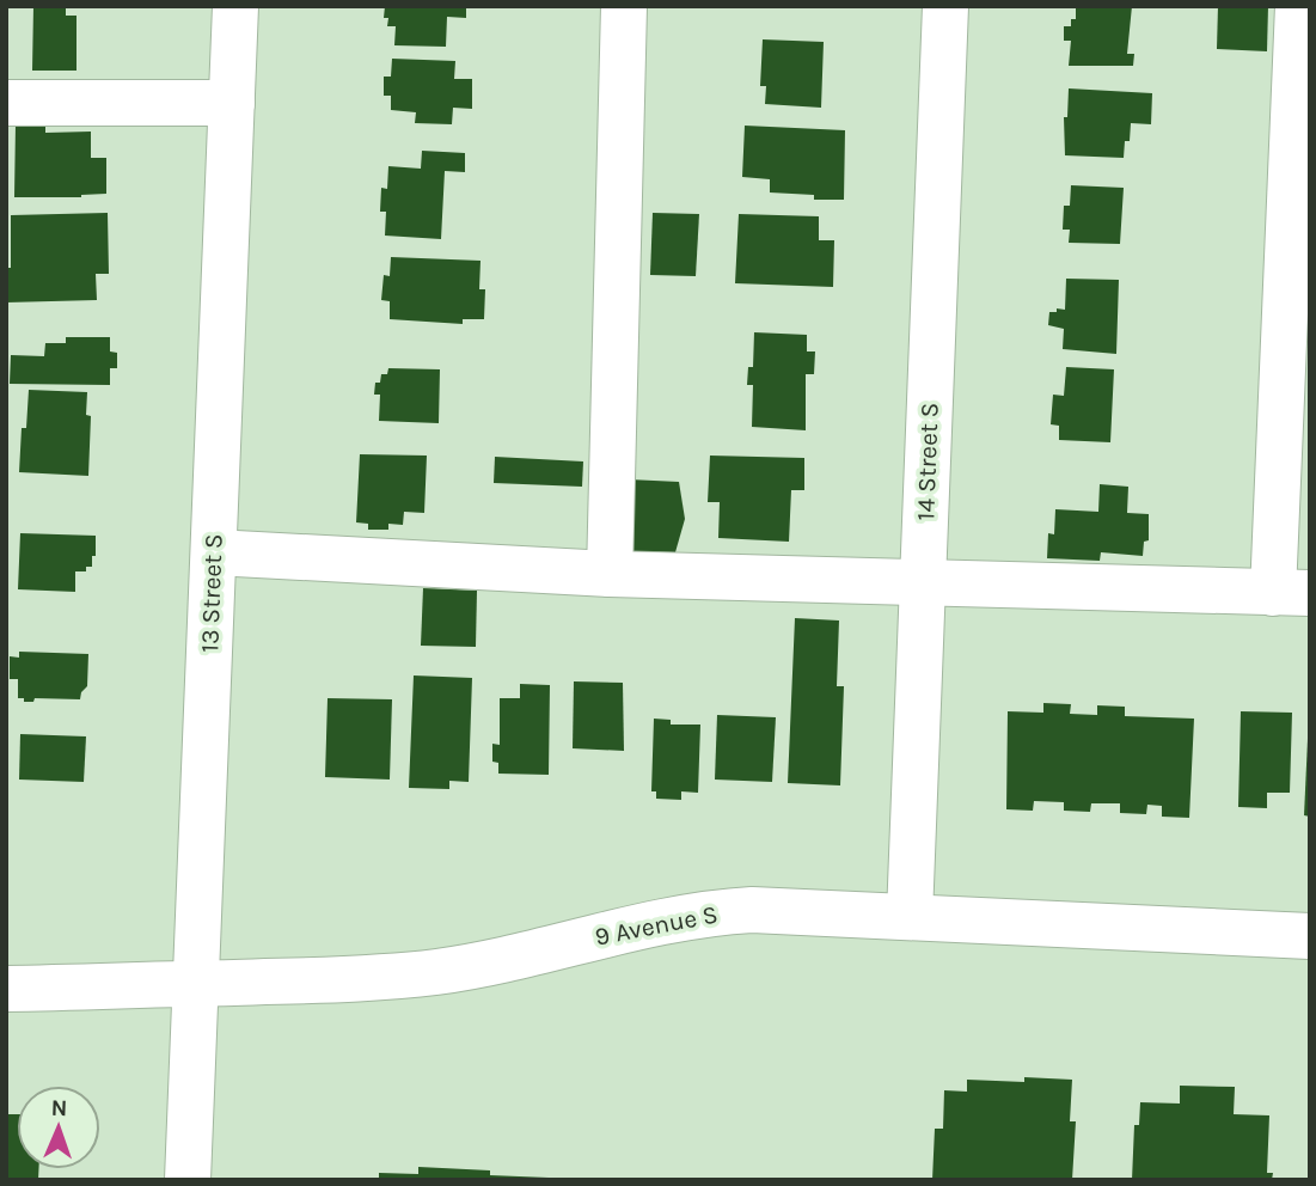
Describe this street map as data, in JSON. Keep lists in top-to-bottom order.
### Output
{
  "streets": {
    "street": ["14 Street S", "13 Street S", "9 Avenue S"]
  },
  "crossings": [
    ["14 Street S", "9 Avenue S"],
    ["13 Street S", "9 Avenue S"]
  ],
  "north": "top"
}
